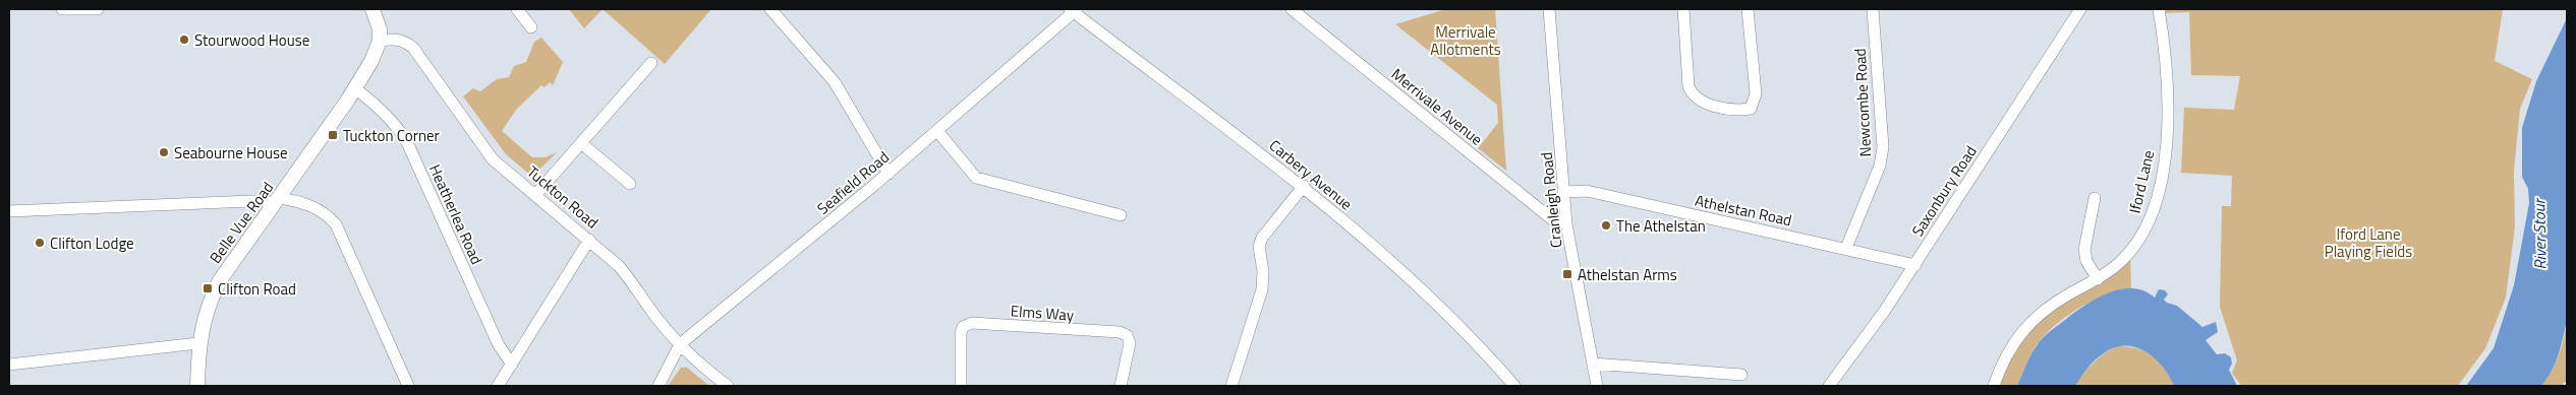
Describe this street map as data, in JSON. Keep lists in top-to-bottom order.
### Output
{
  "streets": {
    "main road": ["Belle Vue Road"],
    "street": [
      "Newcombe Road",
      "Merrivale Avenue",
      "Carbery Avenue",
      "Iford Lane",
      "Seafield Road",
      "Saxonbury Road",
      "Tuckton Road",
      "Cranleigh Road",
      "Athelstan Road",
      "Heatherlea Road",
      "Elms Way"
    ]
  },
  "crossings": [
    ["Newcombe Road", "Athelstan Road"],
    ["Merrivale Avenue", "Cranleigh Road"],
    ["Carbery Avenue", "Seafield Road"],
    ["Seafield Road", "Tuckton Road"],
    ["Saxonbury Road", "Athelstan Road"],
    ["Tuckton Road", "Belle Vue Road"],
    ["Cranleigh Road", "Athelstan Road"],
    ["Heatherlea Road", "Belle Vue Road"]
  ],
  "water": ["River Stour"],
  "parks": ["Merrivale Allotments", "Iford Lane Playing Fields"],
  "places": {
    "other": [
      "Stourwood House",
      "Seabourne House",
      "The Athelstan",
      "Clifton Lodge"
    ],
    "transit": ["Tuckton Corner", "Athelstan Arms", "Clifton Road"]
  }
}
